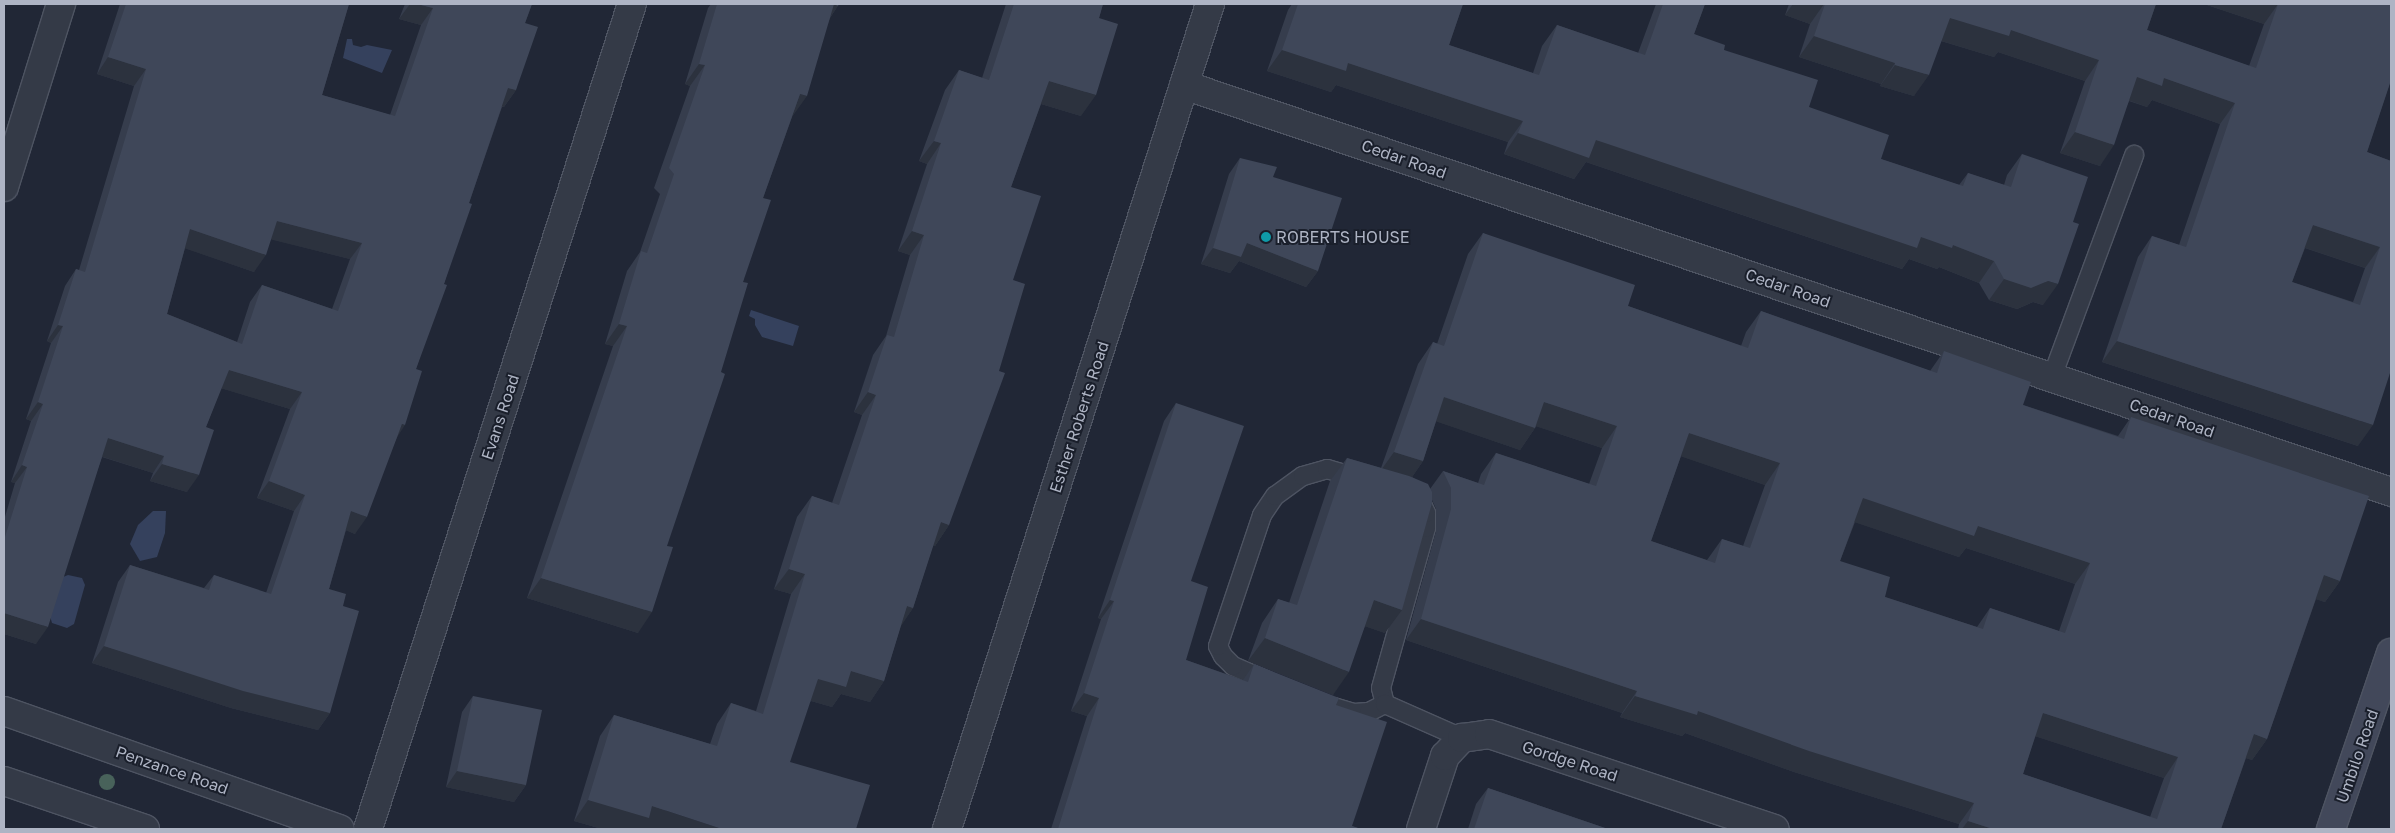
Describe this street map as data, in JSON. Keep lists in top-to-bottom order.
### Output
{
  "streets": {
    "main road": ["Umbilo Road"],
    "street": [
      "Cedar Road",
      "Evans Road",
      "Esther Roberts Road",
      "Gordge Road",
      "Penzance Road"
    ]
  },
  "crossings": [
    ["Cedar Road", "Esther Roberts Road"]
  ],
  "places": ["ROBERTS HOUSE"]
}
